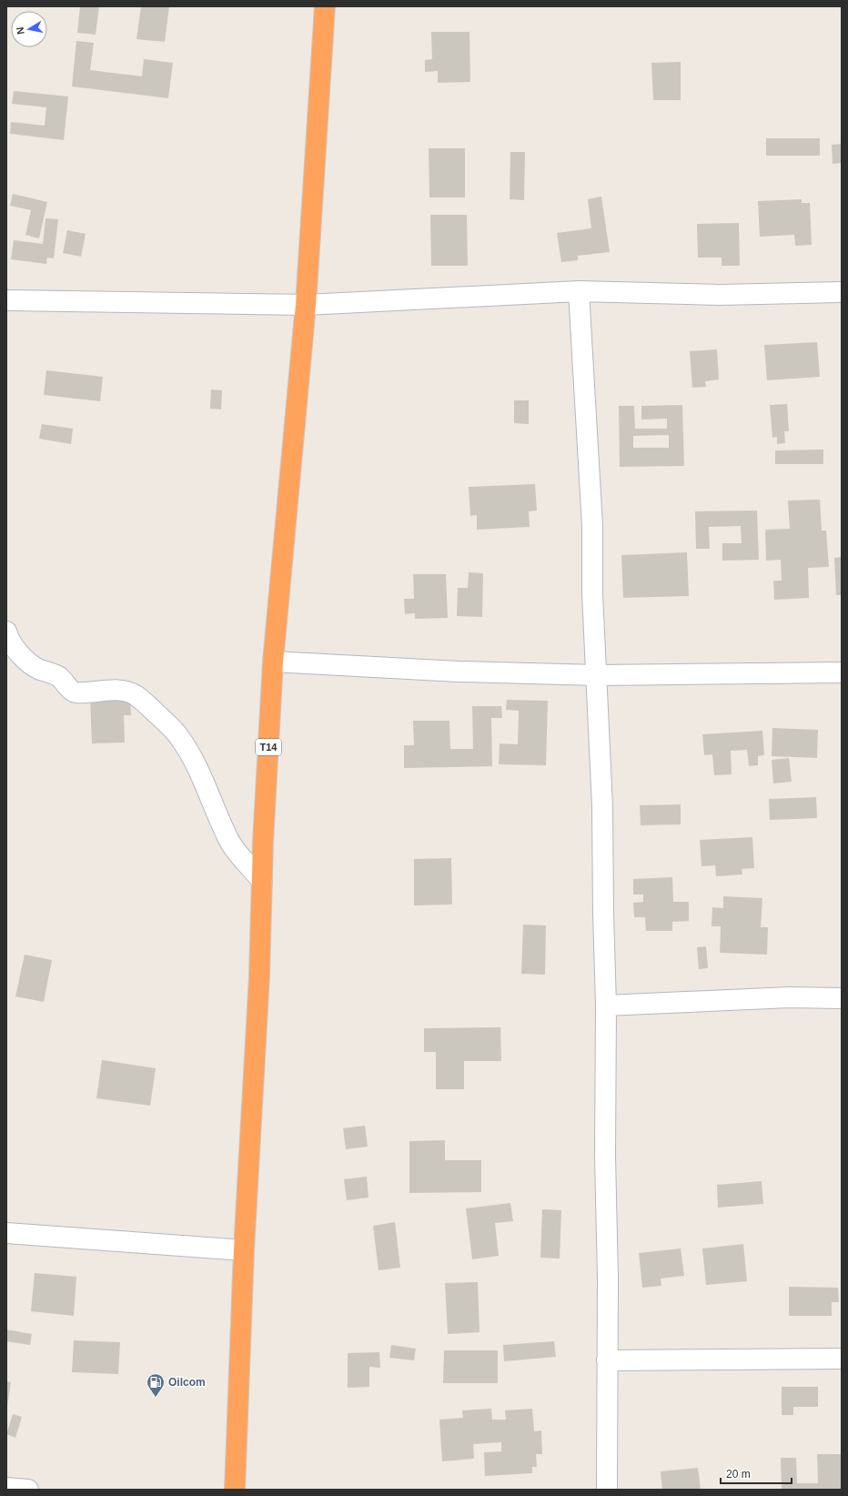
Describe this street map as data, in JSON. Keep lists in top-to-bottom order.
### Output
{
  "streets": {
    "highway": ["T14"]
  },
  "places": {
    "fuel station": ["Oilcom"]
  },
  "scale_bar": "20 m",
  "north": "left"
}
